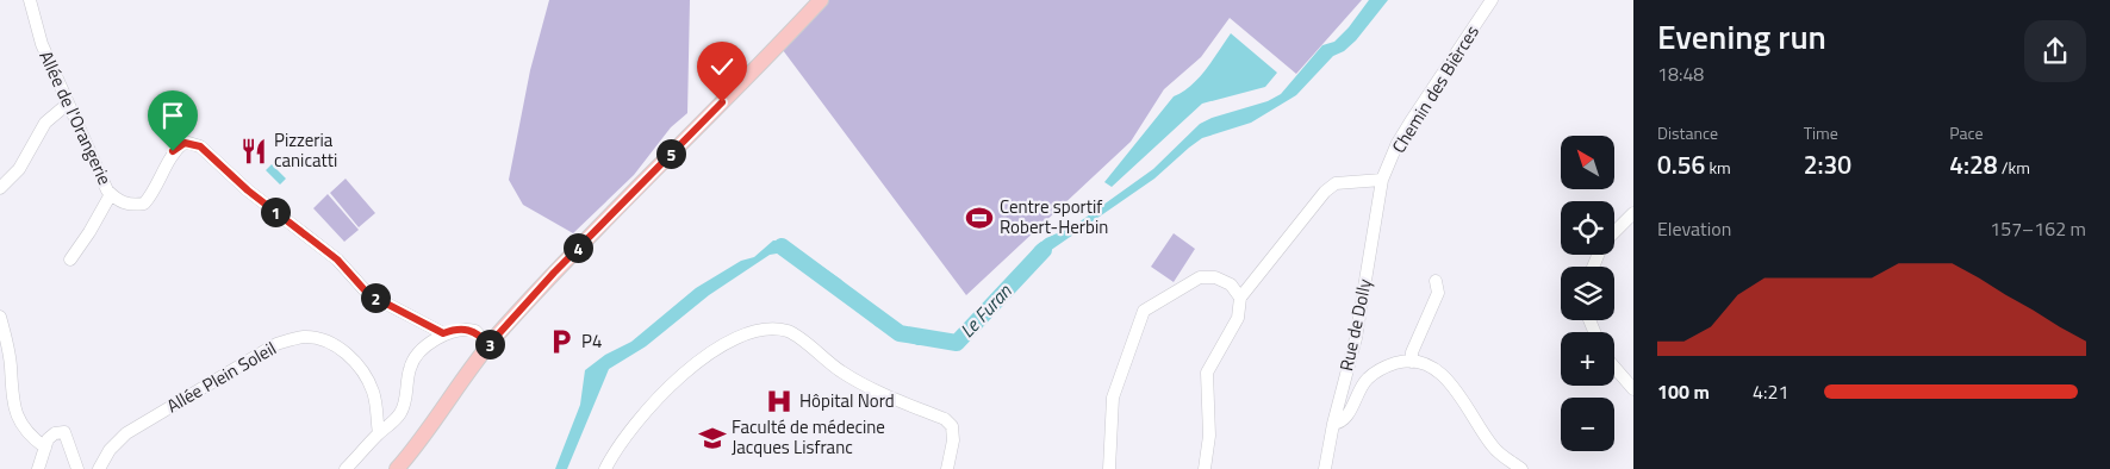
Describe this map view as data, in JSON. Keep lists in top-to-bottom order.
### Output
{
  "streets": {
    "street": [
      "Chemin des Bièrces",
      "Allée de l'Orangerie",
      "Rue de Dolly",
      "Allée Plein Soleil"
    ]
  },
  "crossings": [
    ["Chemin des Bièrces", "Rue de Dolly"]
  ],
  "water": ["Le Furan"],
  "places": {
    "restaurant": ["Pizzeria canicatti"],
    "sports": ["Centre sportif Robert-Herbin"],
    "parking": ["P4"],
    "hospital": ["Hôpital Nord"],
    "school or university": ["Faculté de médecine Jacques Lisfranc"]
  },
  "north": "top left",
  "page": {
    "heading": ["Evening run", "18:48"],
    "stats": [
      ["Distance", "0.56 km"],
      ["Time", "2:30"],
      ["Pace", "4:28 /km"]
    ],
    "map_buttons": ["+", "−"],
    "pins": [
      "5",
      "1",
      "4",
      "2",
      "3"
    ],
    "chart": ["Elevation", "157–162 m"],
    "list": [
      {
        "name": "100 m",
        "note": "4:21"
      }
    ]
  }
}
